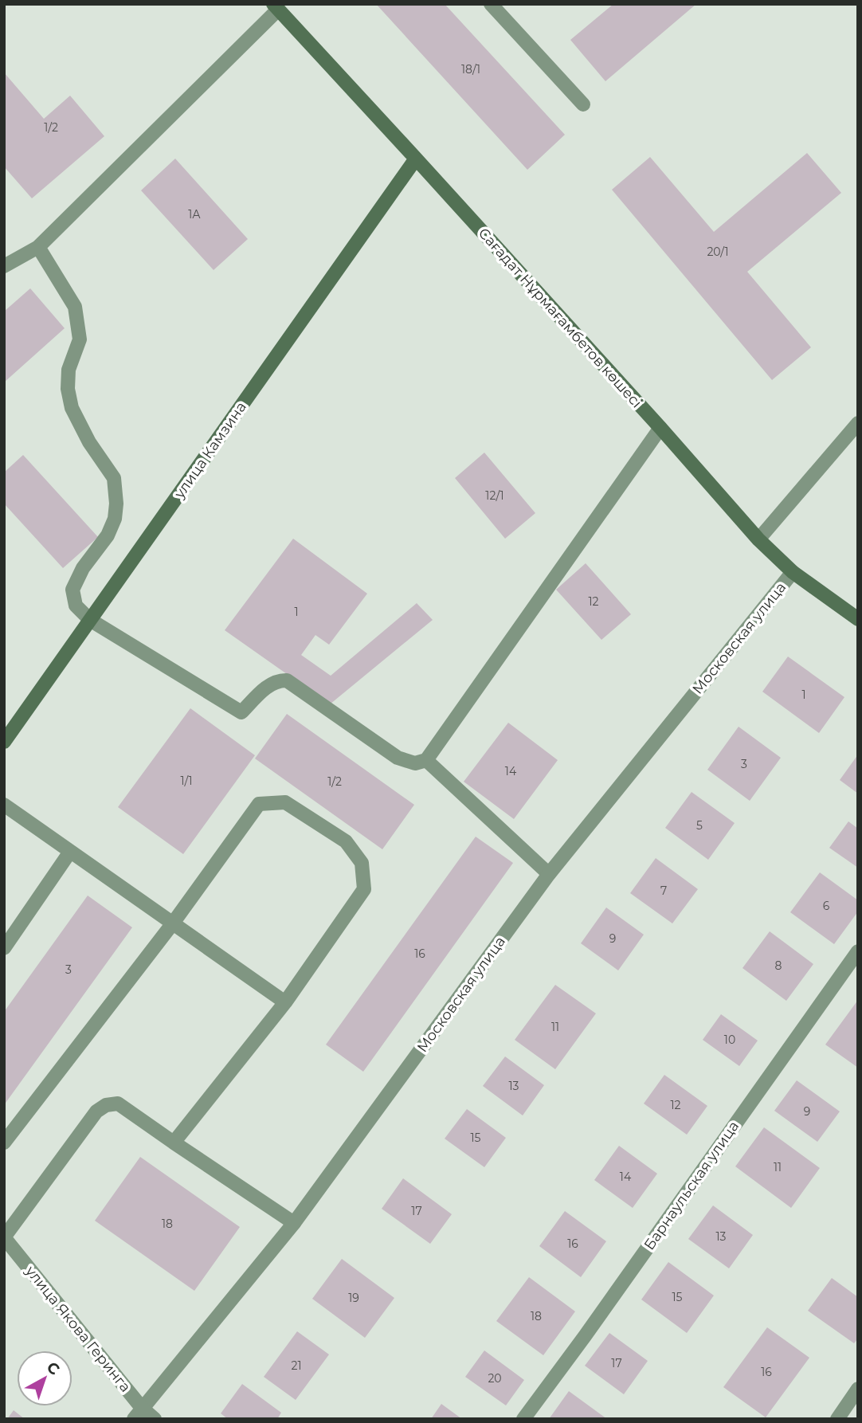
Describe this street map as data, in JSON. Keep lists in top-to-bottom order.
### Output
{
  "streets": {
    "main road": ["Сағадат Нұрмағамбетов көшесі", "улица Камзина"],
    "street": ["Московская улица", "Барнаульская улица", "улица Якова Геринга"]
  },
  "crossings": [
    ["Сағадат Нұрмағамбетов көшесі", "улица Камзина"],
    ["Сағадат Нұрмағамбетов көшесі", "Московская улица"],
    ["Московская улица", "улица Якова Геринга"]
  ],
  "house_numbers": [
    "18/1",
    "1/2",
    "1А",
    "20/1",
    "12/1",
    "12",
    "1",
    "1",
    "3",
    "14",
    "1/1",
    "1/2",
    "5",
    "7",
    "6",
    "9",
    "16",
    "8",
    "3",
    "11",
    "10",
    "13",
    "12",
    "9",
    "15",
    "11",
    "14",
    "17",
    "18",
    "13",
    "16",
    "15",
    "19",
    "18",
    "17",
    "21",
    "16",
    "20"
  ],
  "north": "top right"
}
